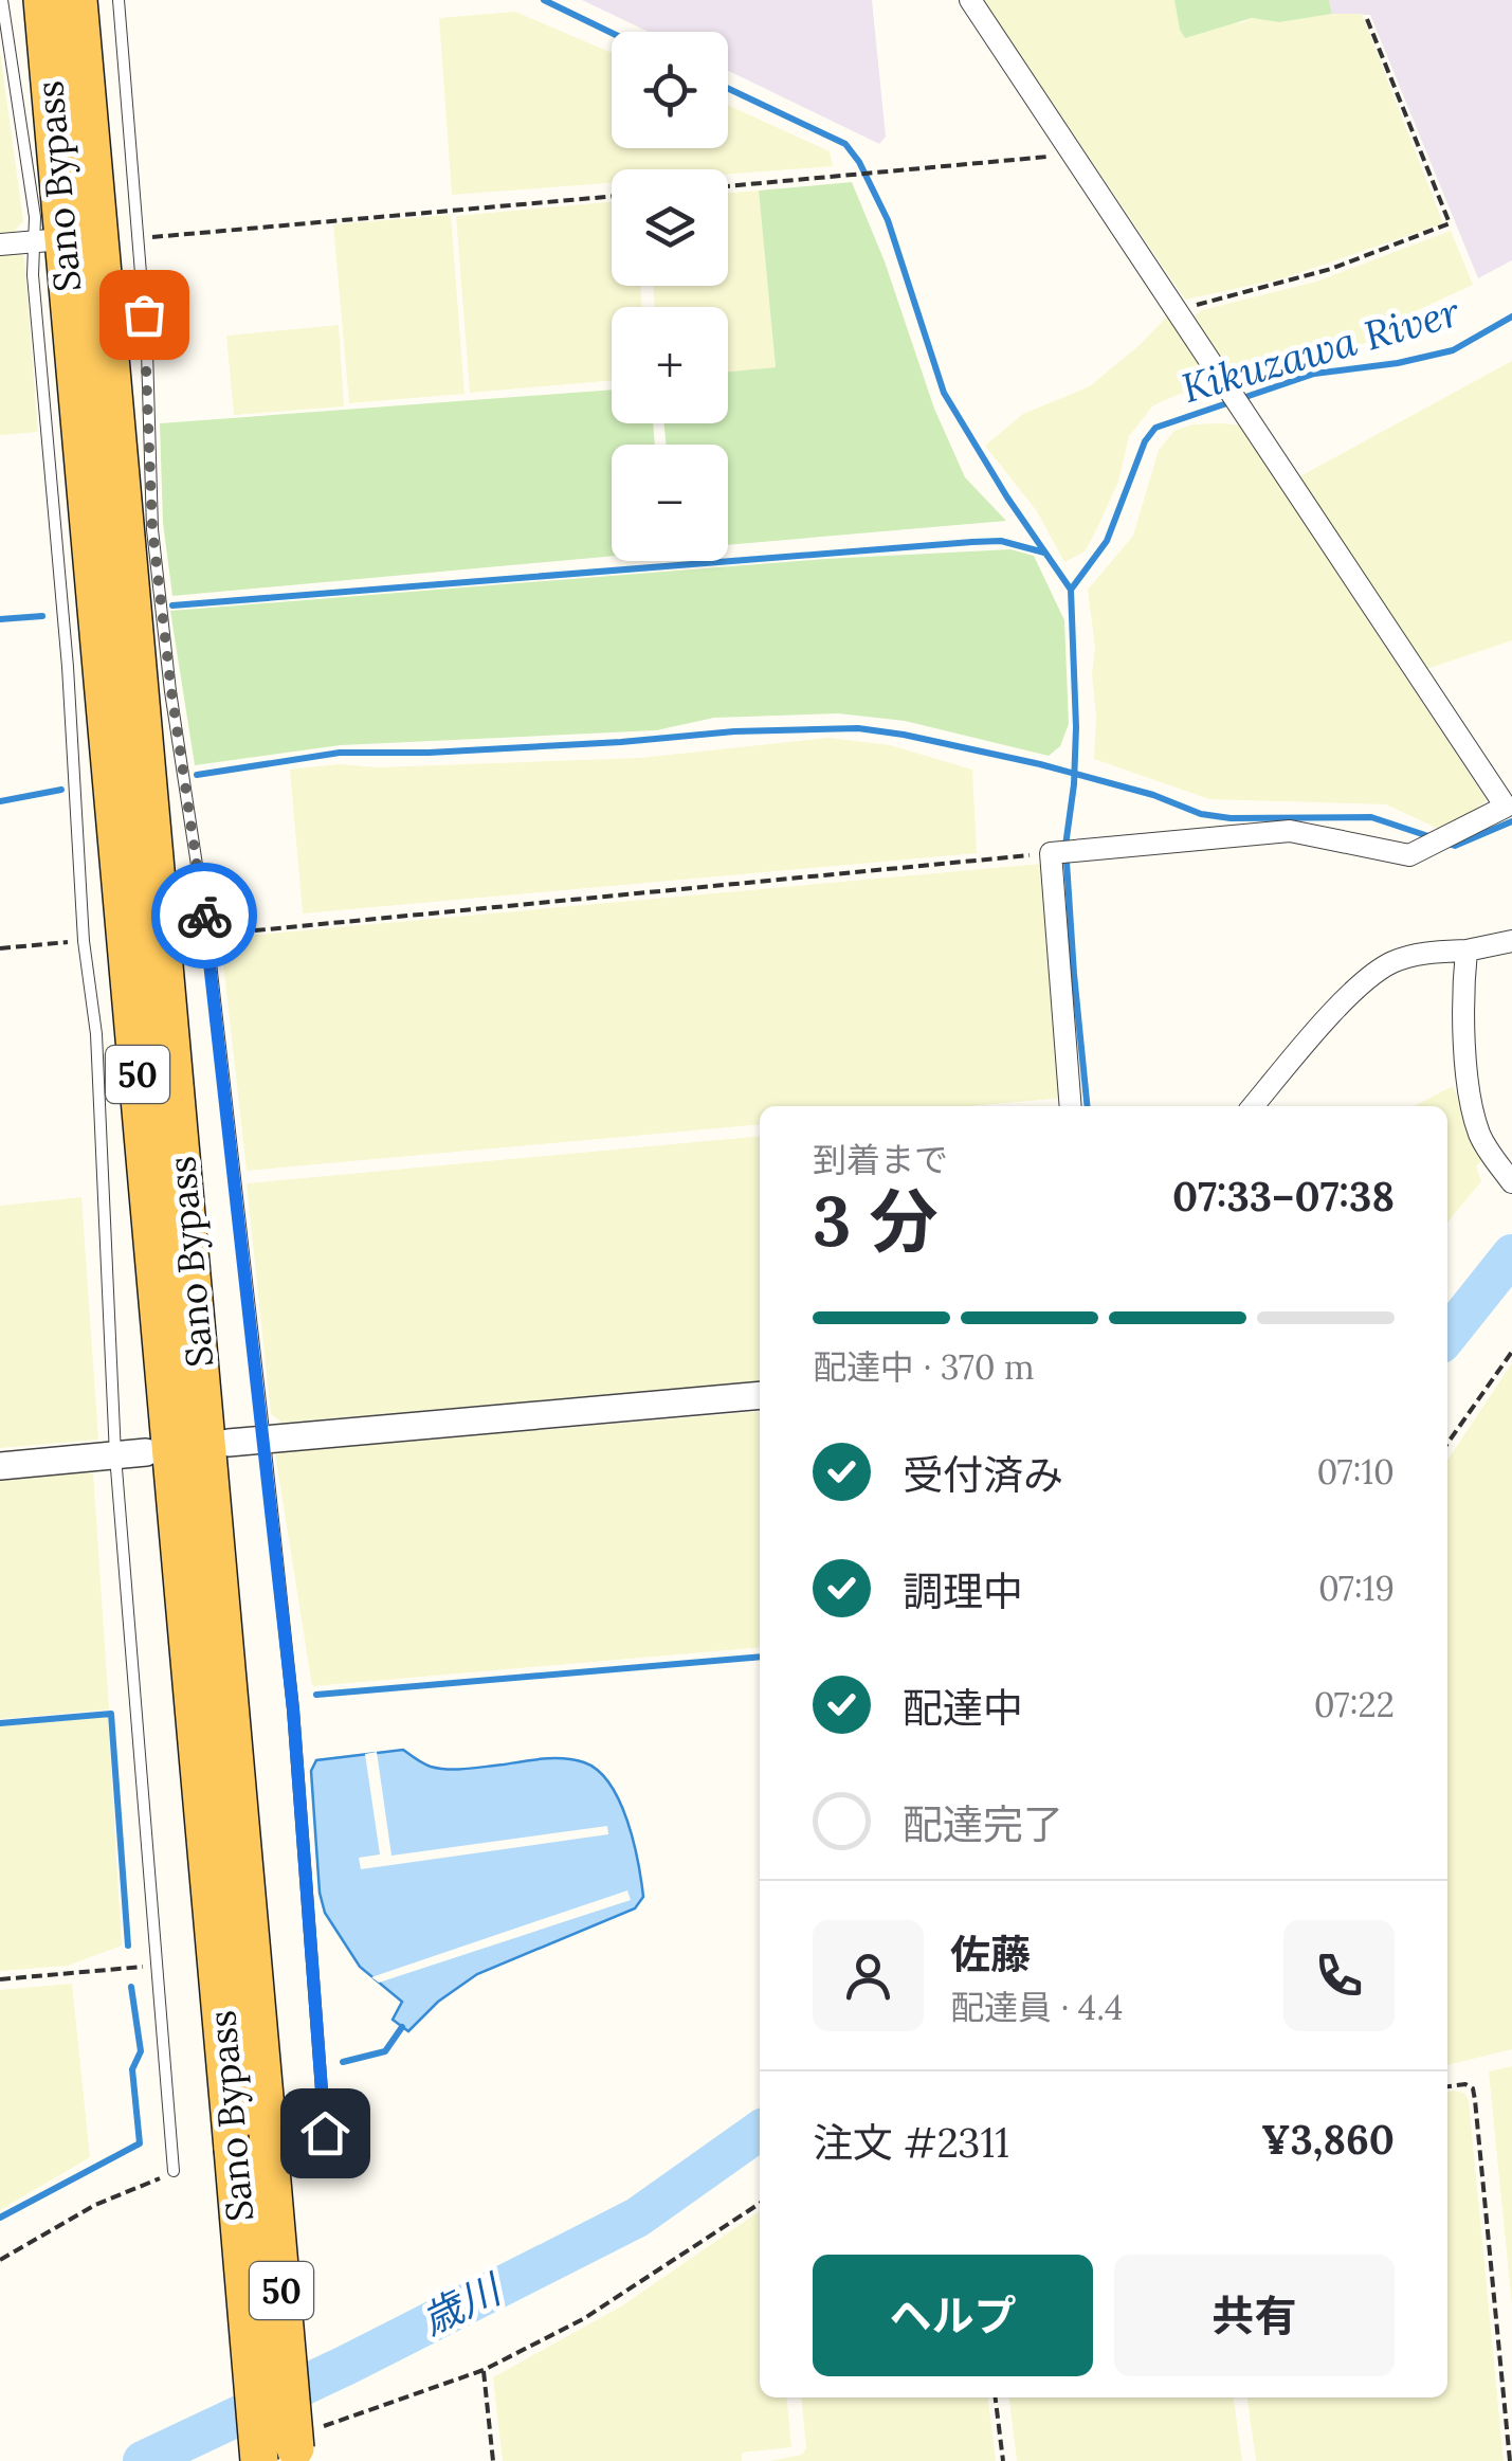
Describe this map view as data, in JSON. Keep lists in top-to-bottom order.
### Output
{
  "streets": {
    "highway": ["Sano Bypass", "50"]
  },
  "water": ["Kikuzawa River", "歳川"],
  "page": {
    "map_buttons": ["+", "−"],
    "heading": ["3 分", "到着まで", "07:33–07:38"],
    "panel": [
      "佐藤",
      "配達員 · 4.4",
      "注文 #2311",
      "¥3,860"
    ],
    "bar": "配達中 · 370 m",
    "list": [
      ["受付済み", "07:10"],
      ["調理中", "07:19"],
      ["配達中", "07:22"],
      "配達完了"
    ],
    "buttons": ["ヘルプ", "共有"]
  }
}
